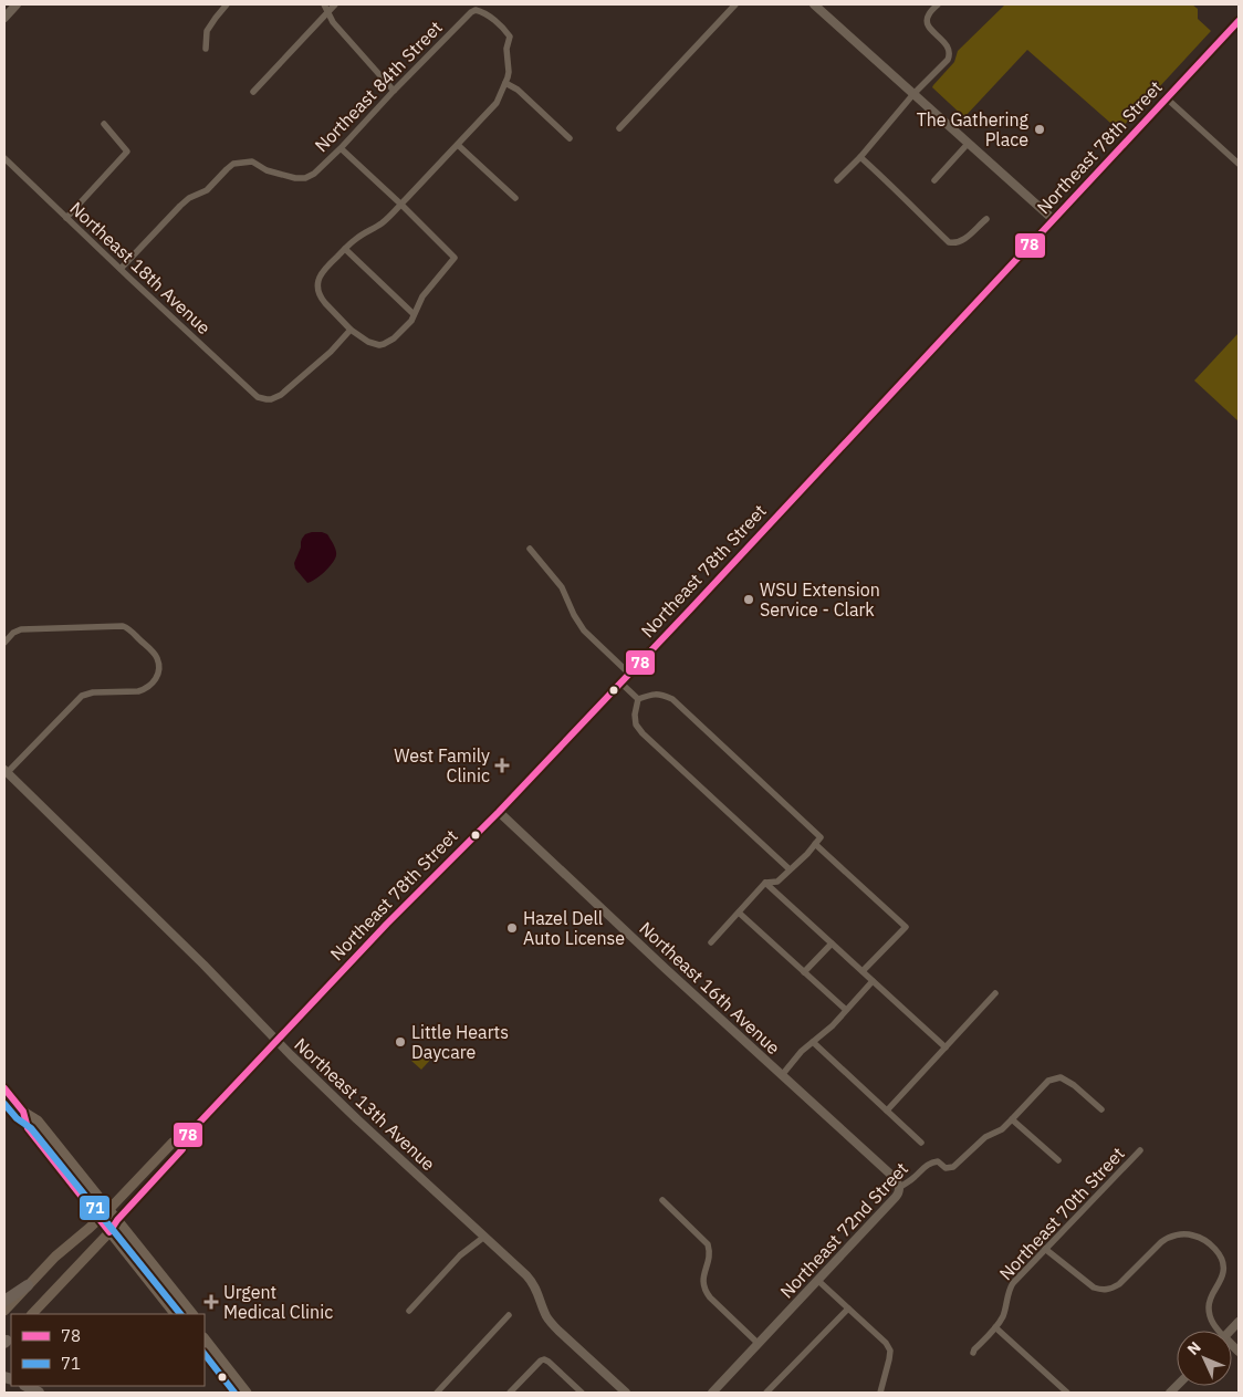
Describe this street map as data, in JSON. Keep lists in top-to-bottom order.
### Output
{
  "streets": {
    "main road": ["Northeast 78th Street"],
    "street": [
      "Northeast 84th Street",
      "Northeast 18th Avenue",
      "Northeast 16th Avenue",
      "Northeast 13th Avenue",
      "Northeast 70th Street",
      "Northeast 72nd Street"
    ]
  },
  "crossings": [
    ["Northeast 84th Street", "Northeast 18th Avenue"],
    ["Northeast 78th Street", "Northeast 16th Avenue"],
    ["Northeast 78th Street", "Northeast 13th Avenue"],
    ["Northeast 16th Avenue", "Northeast 72nd Street"]
  ],
  "places": {
    "other": [
      "The Gathering Place",
      "WSU Extension Service - Clark",
      "Hazel Dell Auto License",
      "Little Hearts Daycare"
    ],
    "health": ["West Family Clinic", "Urgent Medical Clinic"]
  },
  "lines": ["transit line 78", "transit line 71"],
  "legend": ["78", "71"],
  "north": "top left"
}
